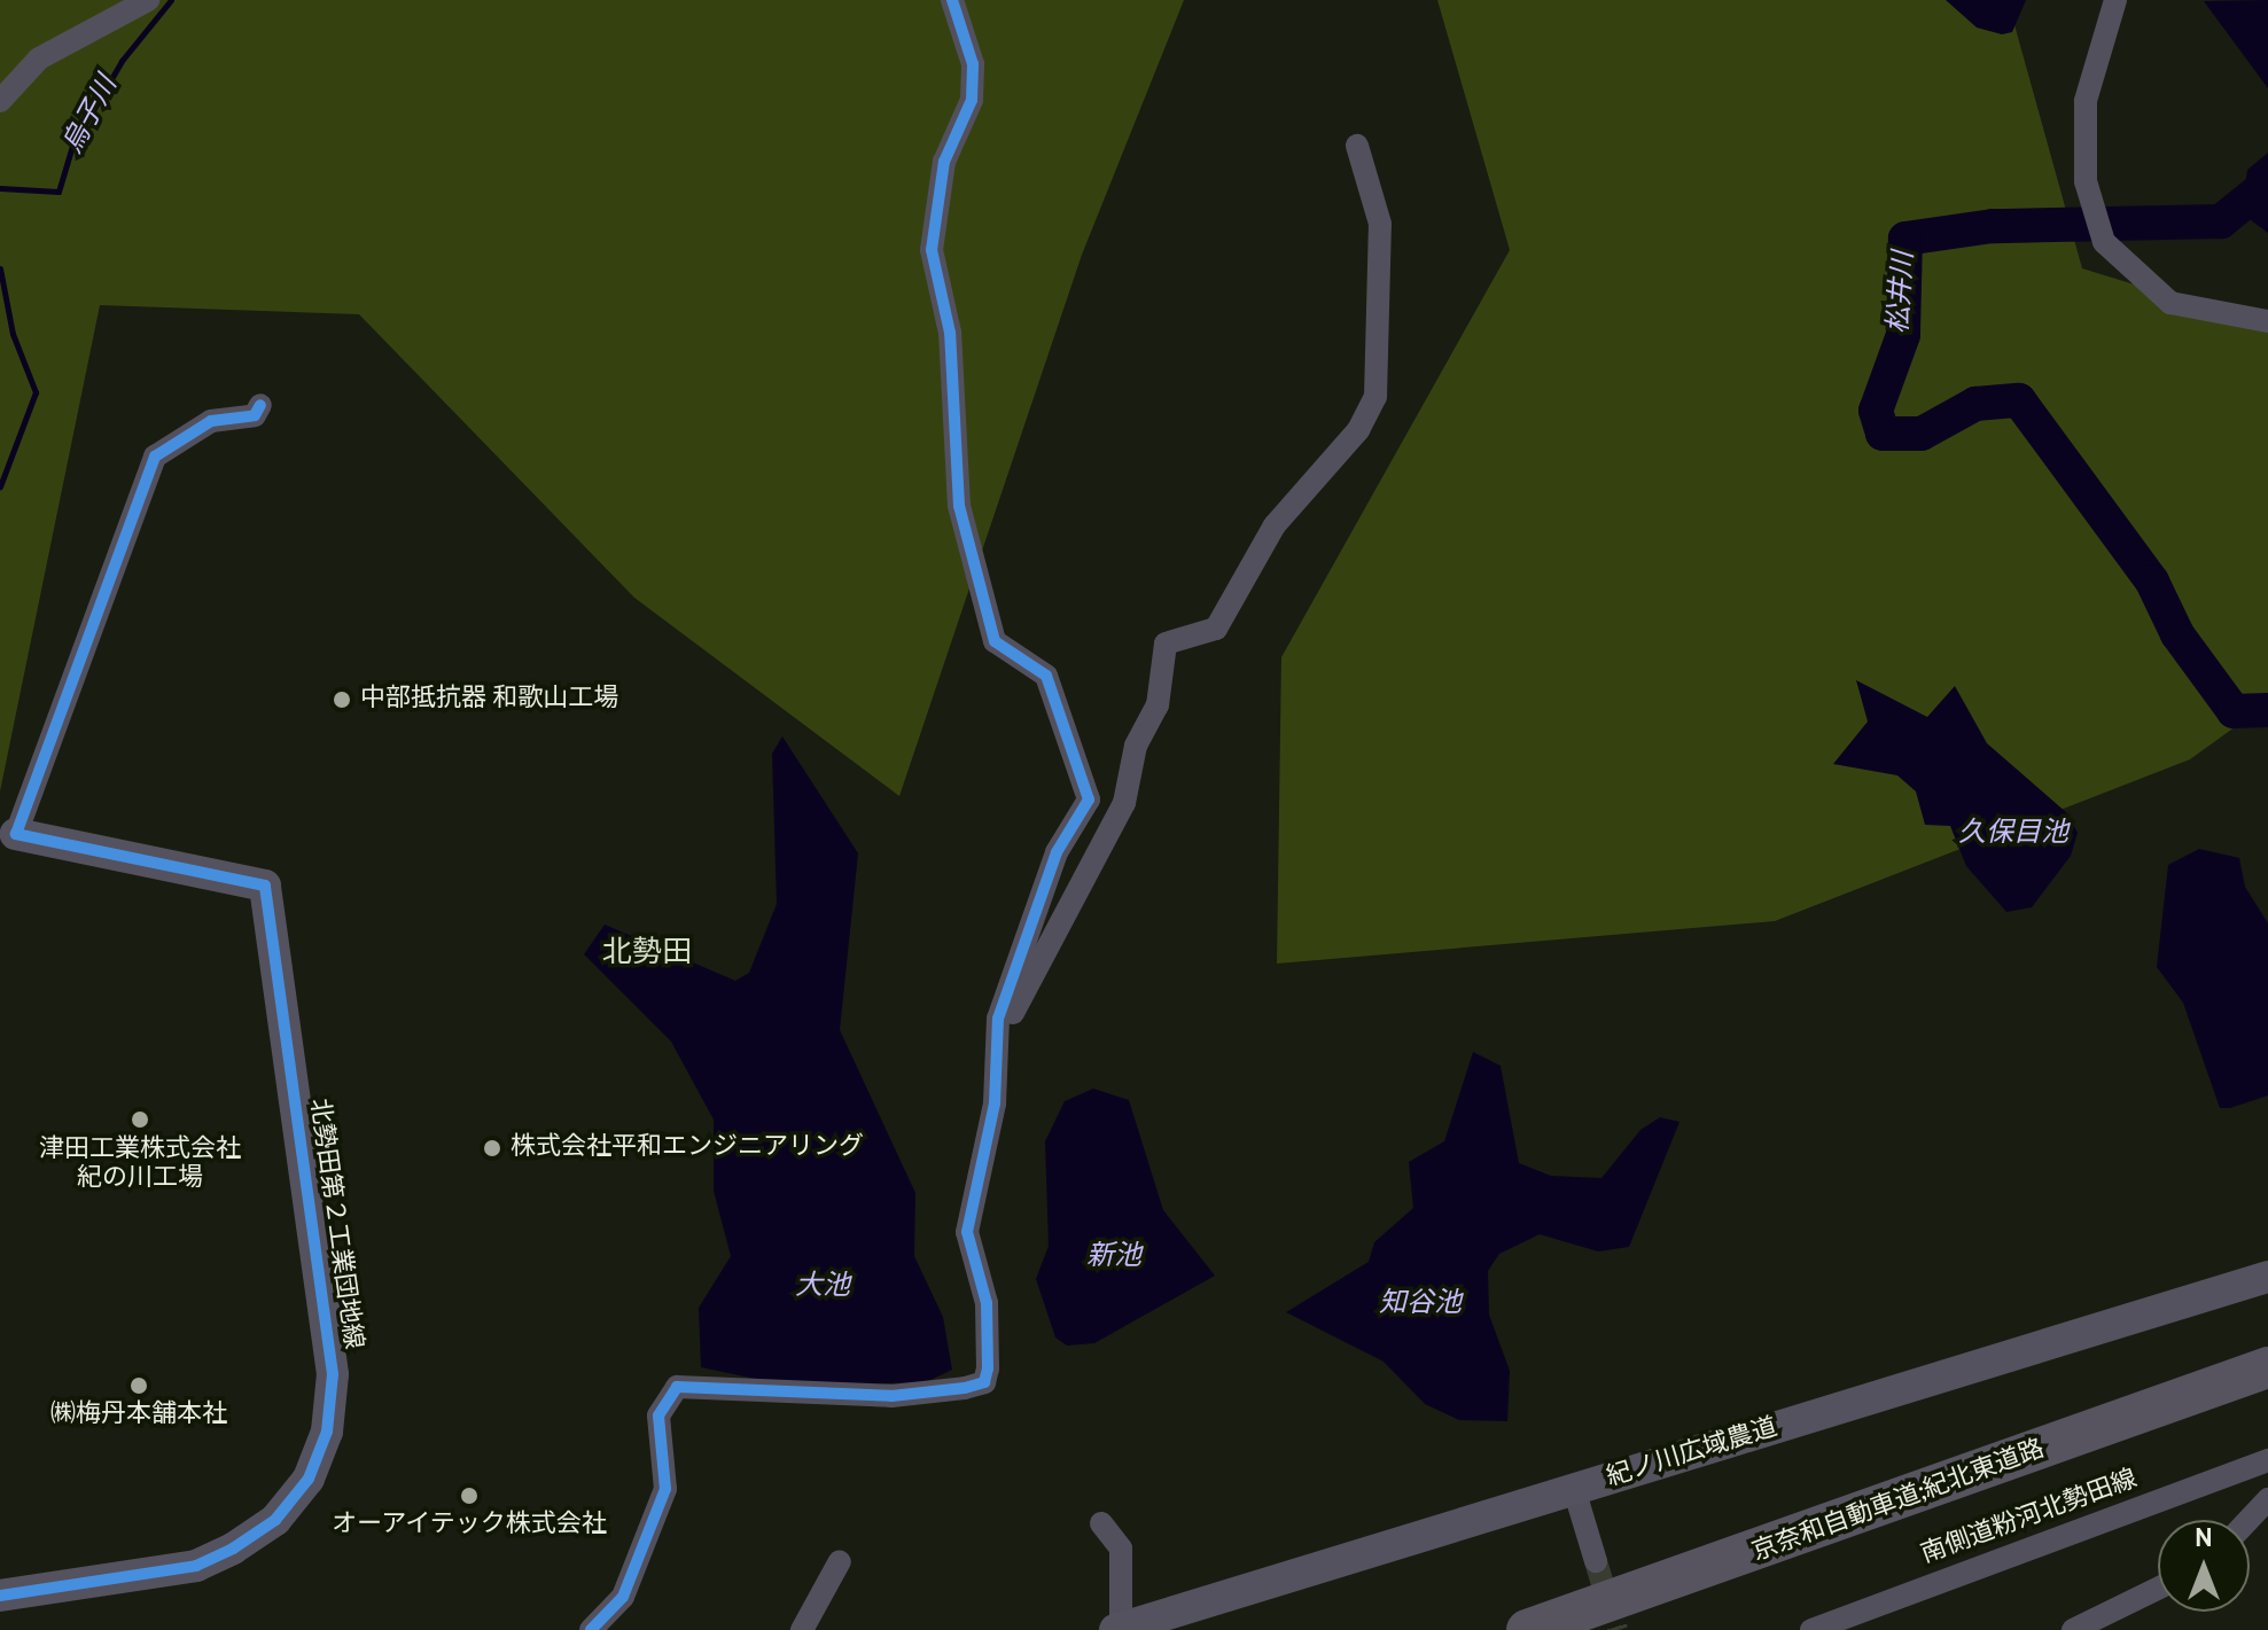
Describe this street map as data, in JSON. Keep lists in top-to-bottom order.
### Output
{
  "streets": {
    "highway": ["京奈和自動車道;紀北東道路"],
    "street": ["北勢田第２工業団地線", "紀ノ川広域農道", "南側道粉河北勢田線"]
  },
  "districts": ["北勢田"],
  "water": [
    "烏子川",
    "松井川",
    "久保目池",
    "新池",
    "大池",
    "知谷池"
  ],
  "places": [
    "中部抵抗器 和歌山工場",
    "津田工業株式会社 紀の川工場",
    "株式会社平和エンジニアリング",
    "㈱梅丹本舗本社",
    "オーアイテック株式会社"
  ],
  "north": "top"
}
